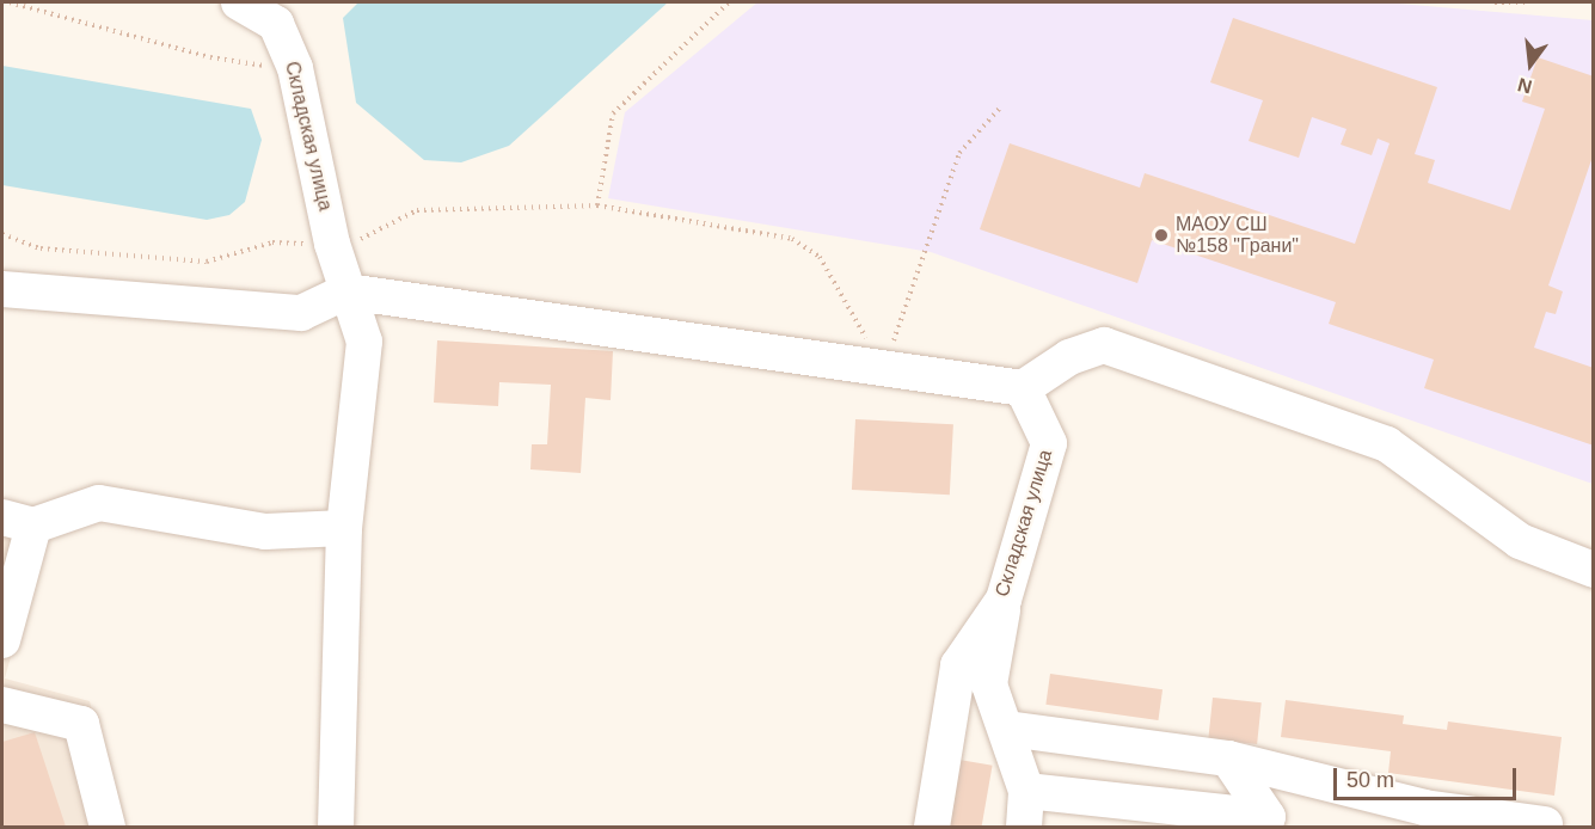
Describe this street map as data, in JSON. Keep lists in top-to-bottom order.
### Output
{
  "streets": {
    "lane": ["Складская улица"]
  },
  "places": ["МАОУ СШ №158 \"Грани\""],
  "scale_bar": "50 m",
  "north": "bottom"
}
